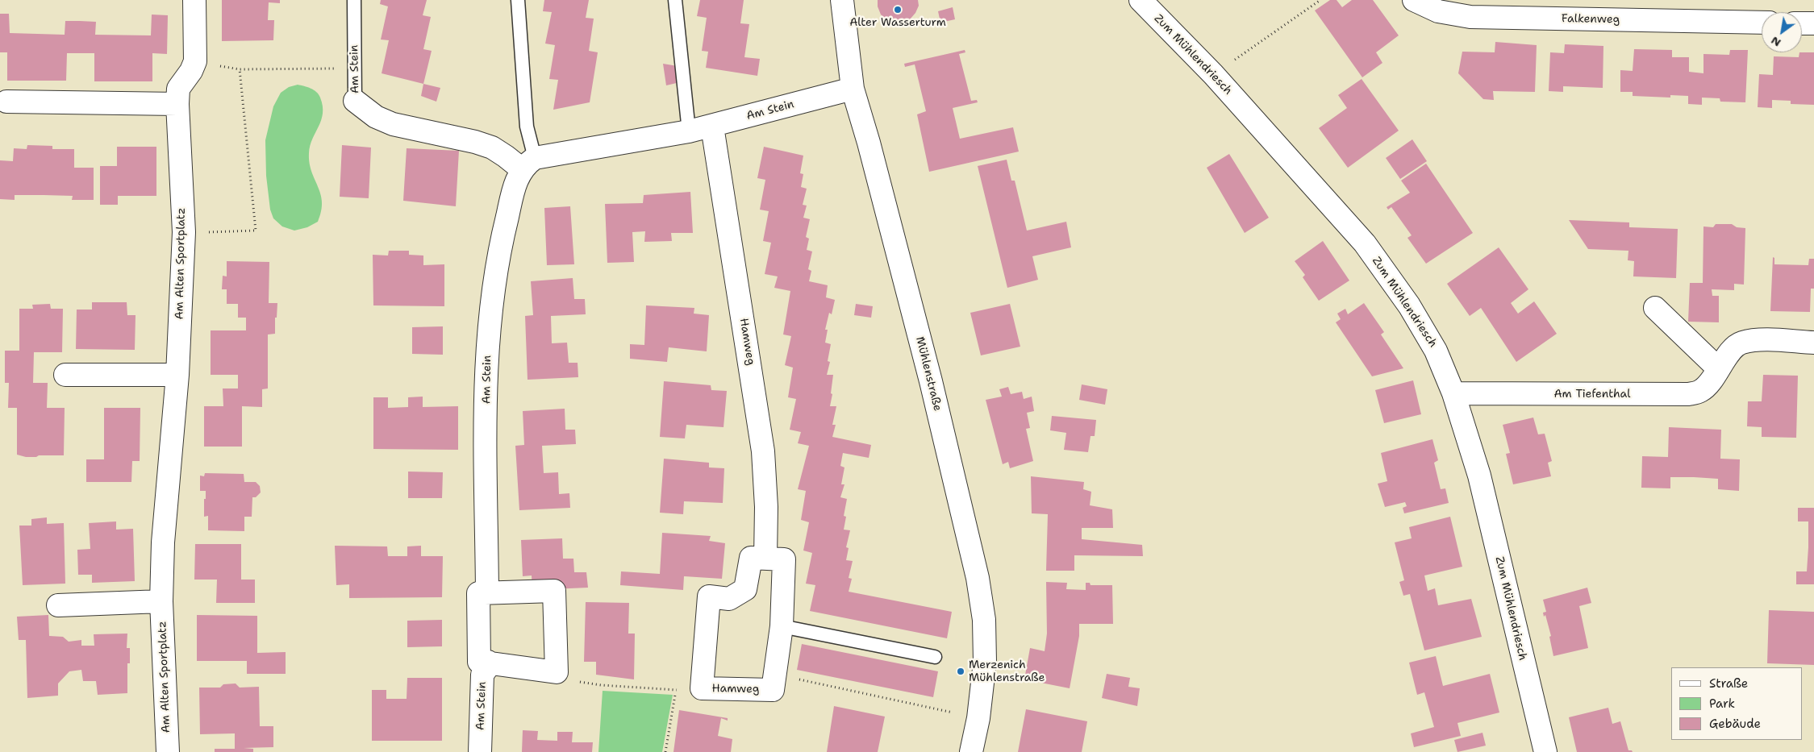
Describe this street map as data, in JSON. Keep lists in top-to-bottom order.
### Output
{
  "streets": {
    "street": [
      "Falkenweg",
      "Zum Mühlendriesch",
      "Am Stein",
      "Am Alten Sportplatz",
      "Hamweg",
      "Mühlenstraße",
      "Am Tiefenthal"
    ]
  },
  "crossings": [
    ["Zum Mühlendriesch", "Am Tiefenthal"],
    ["Am Stein", "Hamweg"],
    ["Am Stein", "Mühlenstraße"]
  ],
  "places": ["Alter Wasserturm", "Merzenich Mühlenstraße"],
  "legend": ["Straße", "Park", "Gebäude"],
  "north": "bottom left"
}
